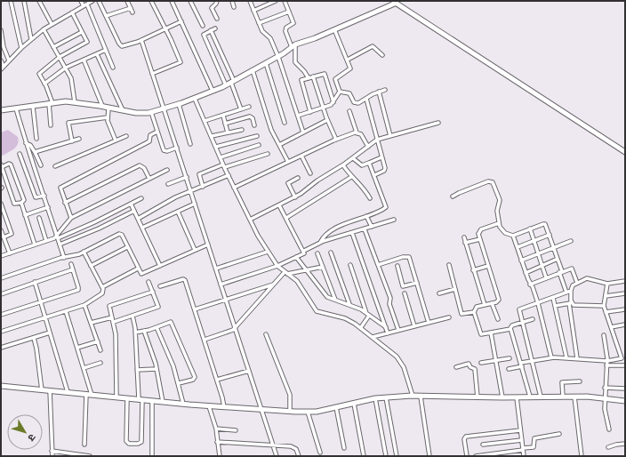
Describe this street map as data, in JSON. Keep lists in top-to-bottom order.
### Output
{
  "north": "bottom right"
}
